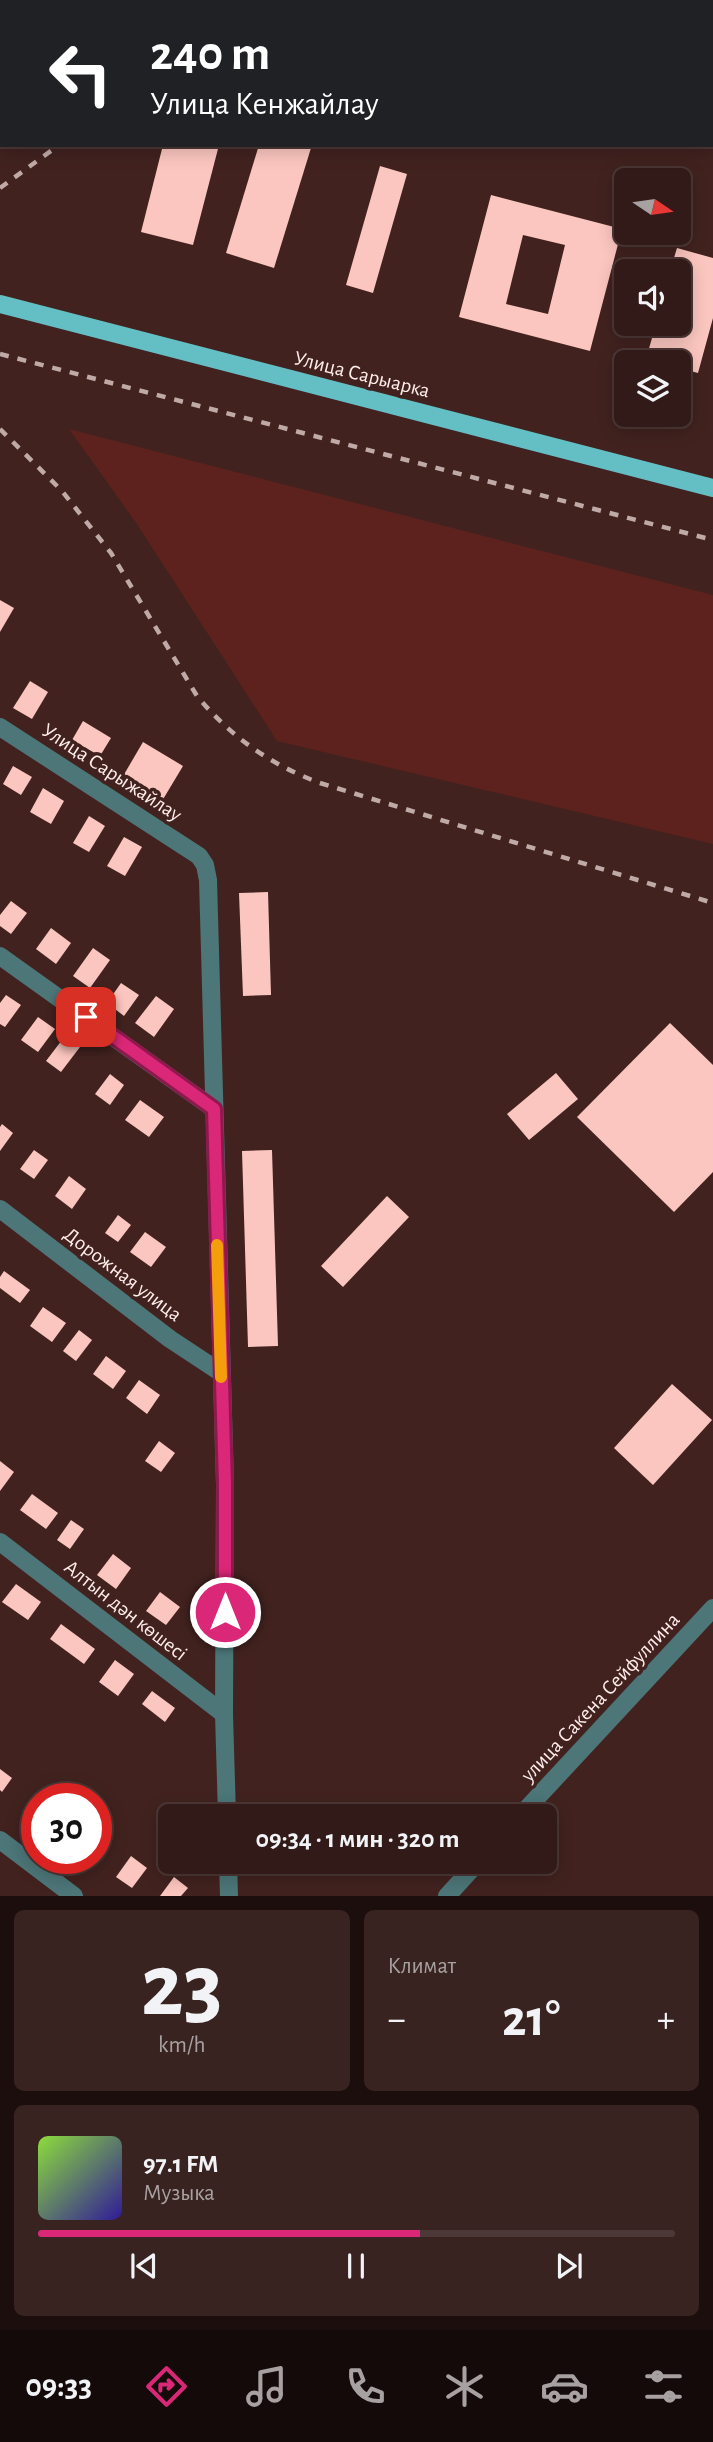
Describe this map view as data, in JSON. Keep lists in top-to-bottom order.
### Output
{
  "streets": {
    "main road": ["Улица Сарыарка"],
    "street": [
      "Улица Сарыжайлау",
      "Дорожная улица",
      "Алтын дән көшесі",
      "улица Сакена Сейфуллина"
    ]
  },
  "north": "right",
  "page": {
    "turn": ["240 m", "Улица Кенжайлау"],
    "limit": "30",
    "trip": "09:34 · 1 мин · 320 m",
    "tile": [
      ["23", "km/h"],
      "Климат"
    ],
    "heat": ["−", "21°", "+"],
    "song": ["97.1 FM", "Музыка"],
    "tabs": "09:33"
  }
}
